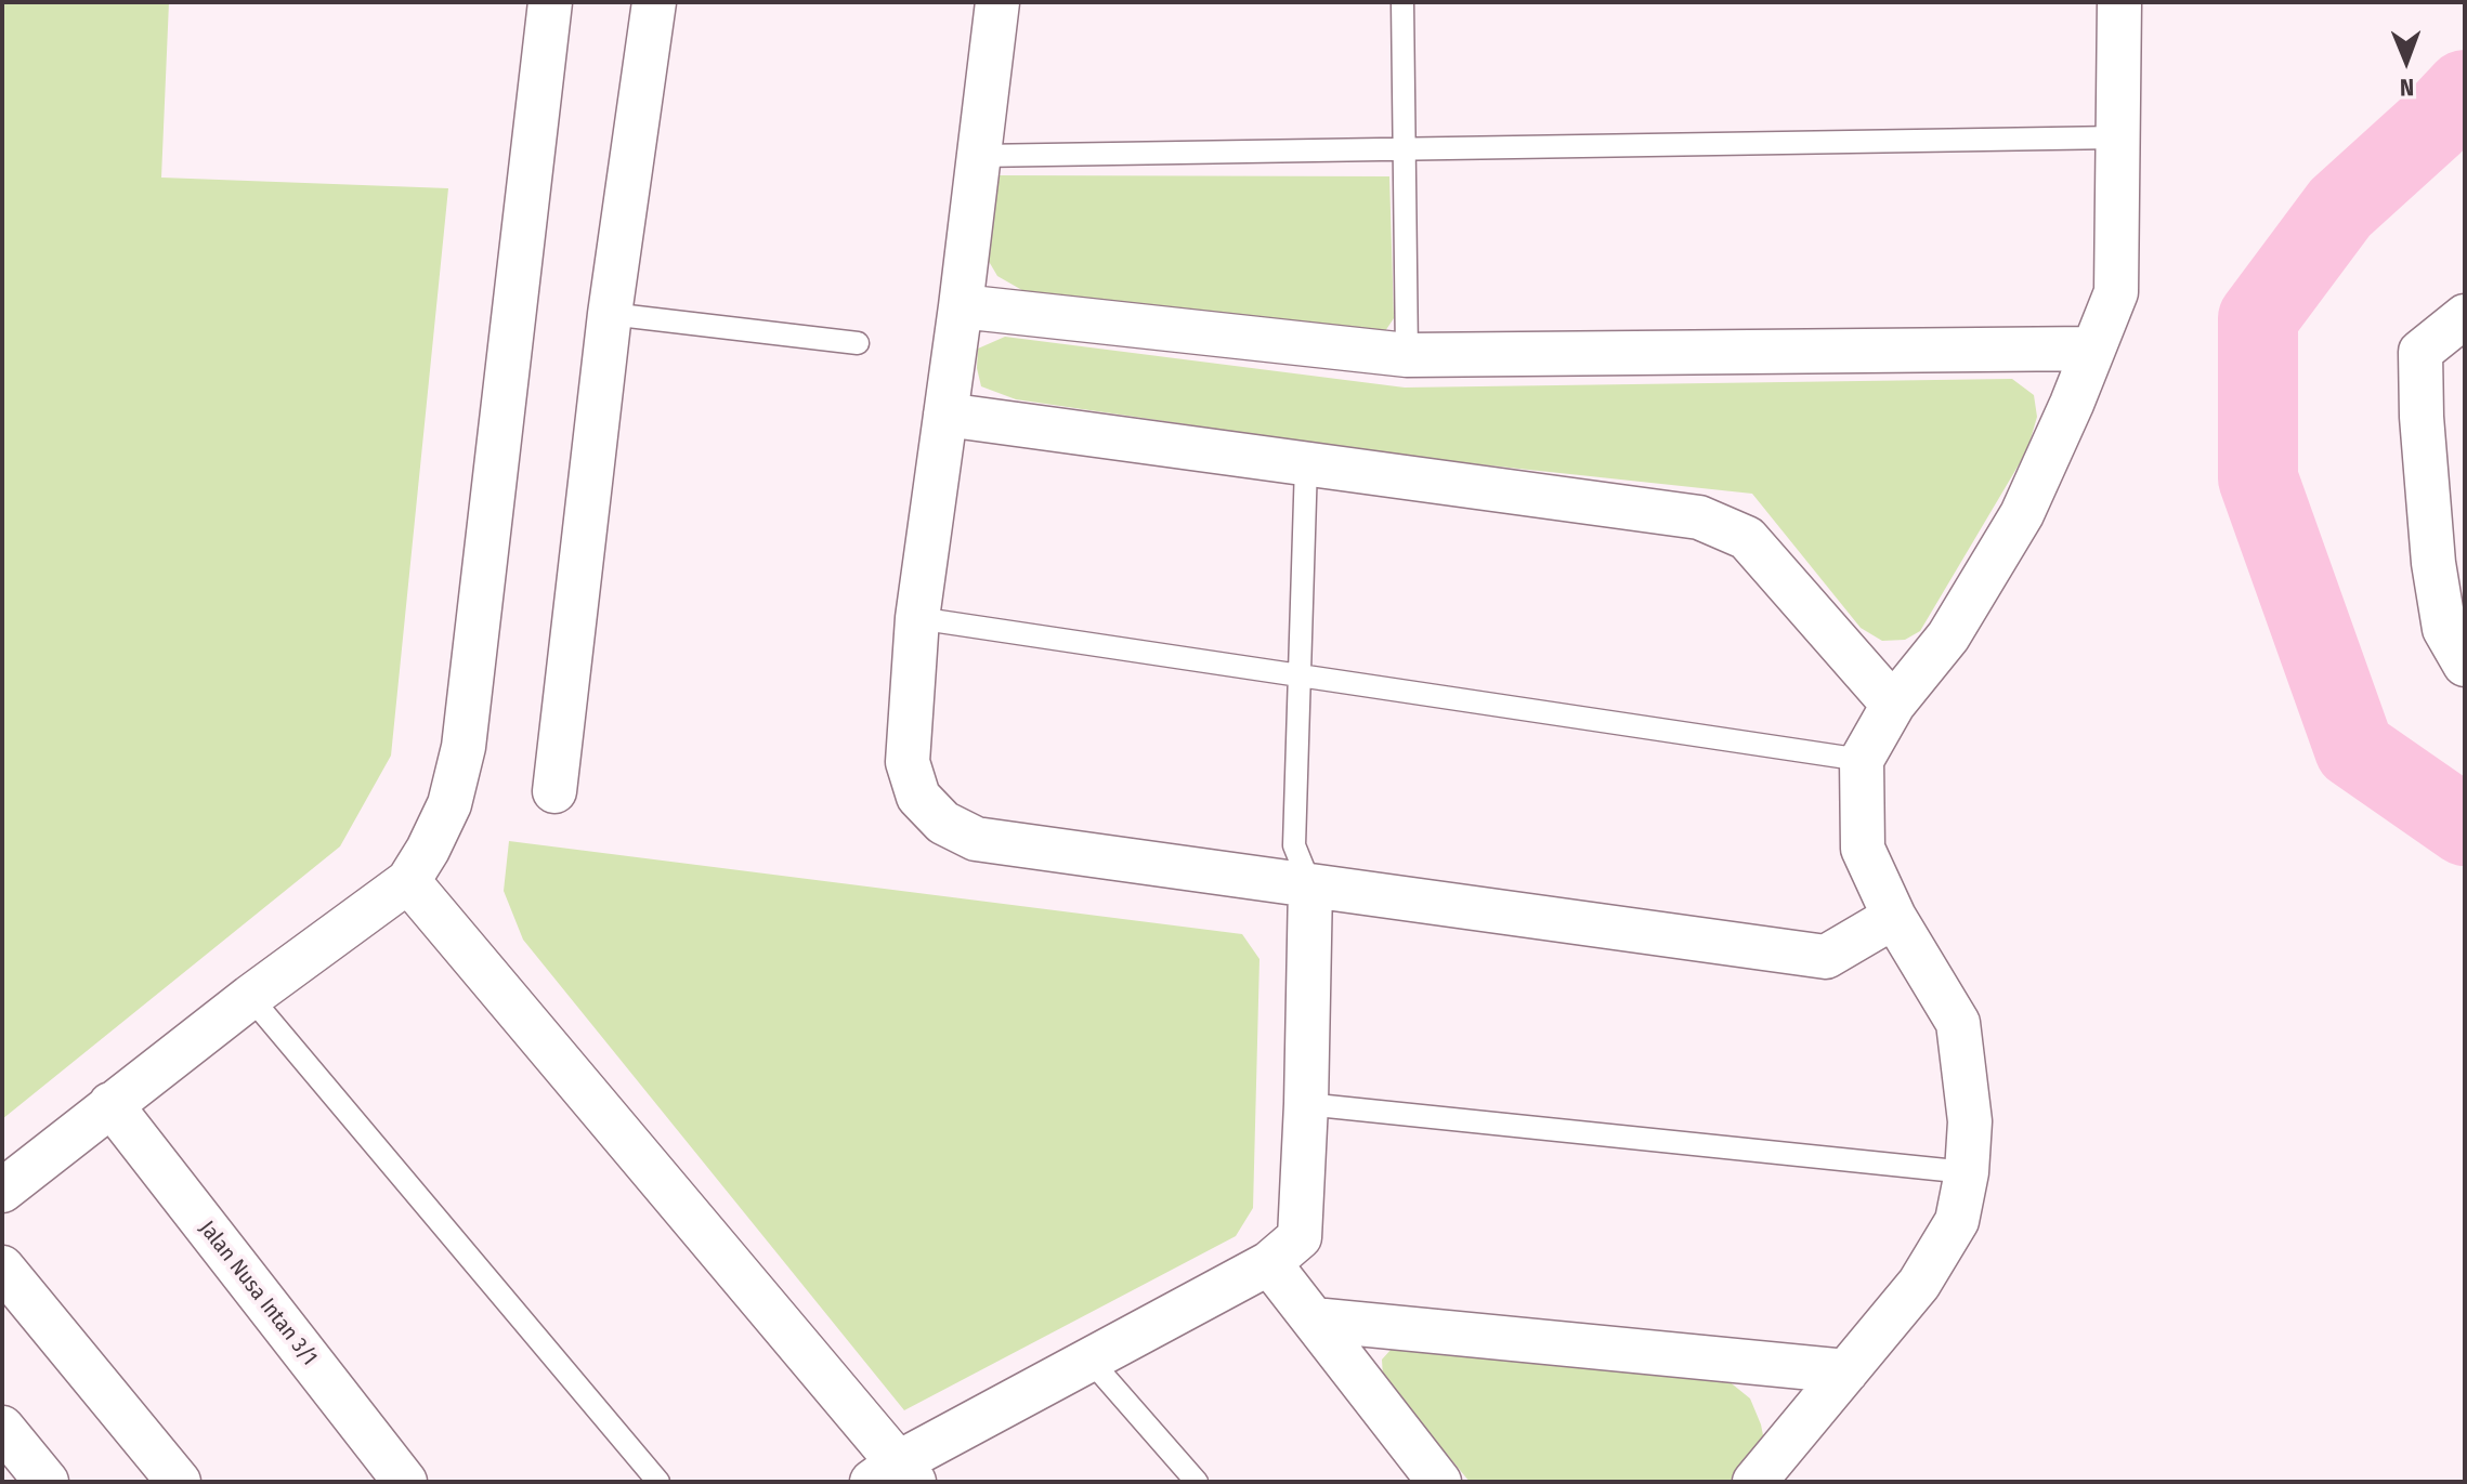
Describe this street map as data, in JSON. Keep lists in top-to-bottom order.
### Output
{
  "streets": {
    "street": ["Jalan Nusa Intan 3/1"]
  },
  "north": "bottom"
}
